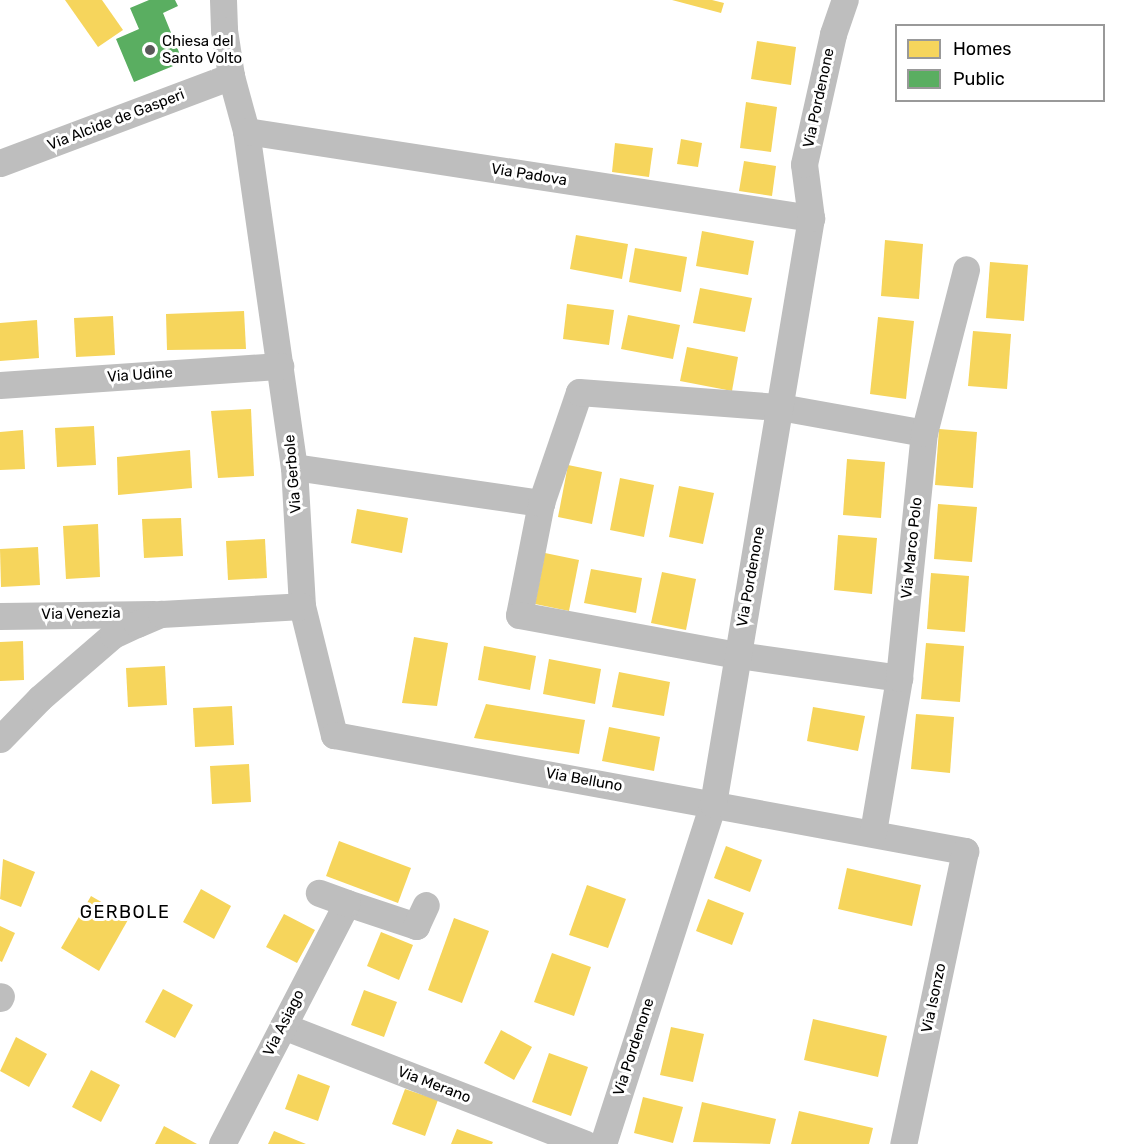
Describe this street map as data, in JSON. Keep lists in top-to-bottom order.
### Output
{
  "streets": {
    "street": [
      "Via Pordenone",
      "Via Alcide de Gasperi",
      "Via Padova",
      "Via Udine",
      "Via Gerbole",
      "Via Marco Polo",
      "Via Venezia",
      "Via Belluno",
      "Via Isonzo",
      "Via Asiago",
      "Via Merano"
    ]
  },
  "crossings": [
    ["Via Pordenone", "Via Padova"],
    ["Via Pordenone", "Via Belluno"],
    ["Via Alcide de Gasperi", "Via Gerbole"],
    ["Via Padova", "Via Gerbole"],
    ["Via Udine", "Via Gerbole"],
    ["Via Gerbole", "Via Belluno"],
    ["Via Marco Polo", "Via Belluno"],
    ["Via Belluno", "Via Isonzo"],
    ["Via Asiago", "Via Merano"]
  ],
  "districts": ["GERBOLE"],
  "places": ["Chiesa del Santo Volto"],
  "legend": ["Homes", "Public"]
}
